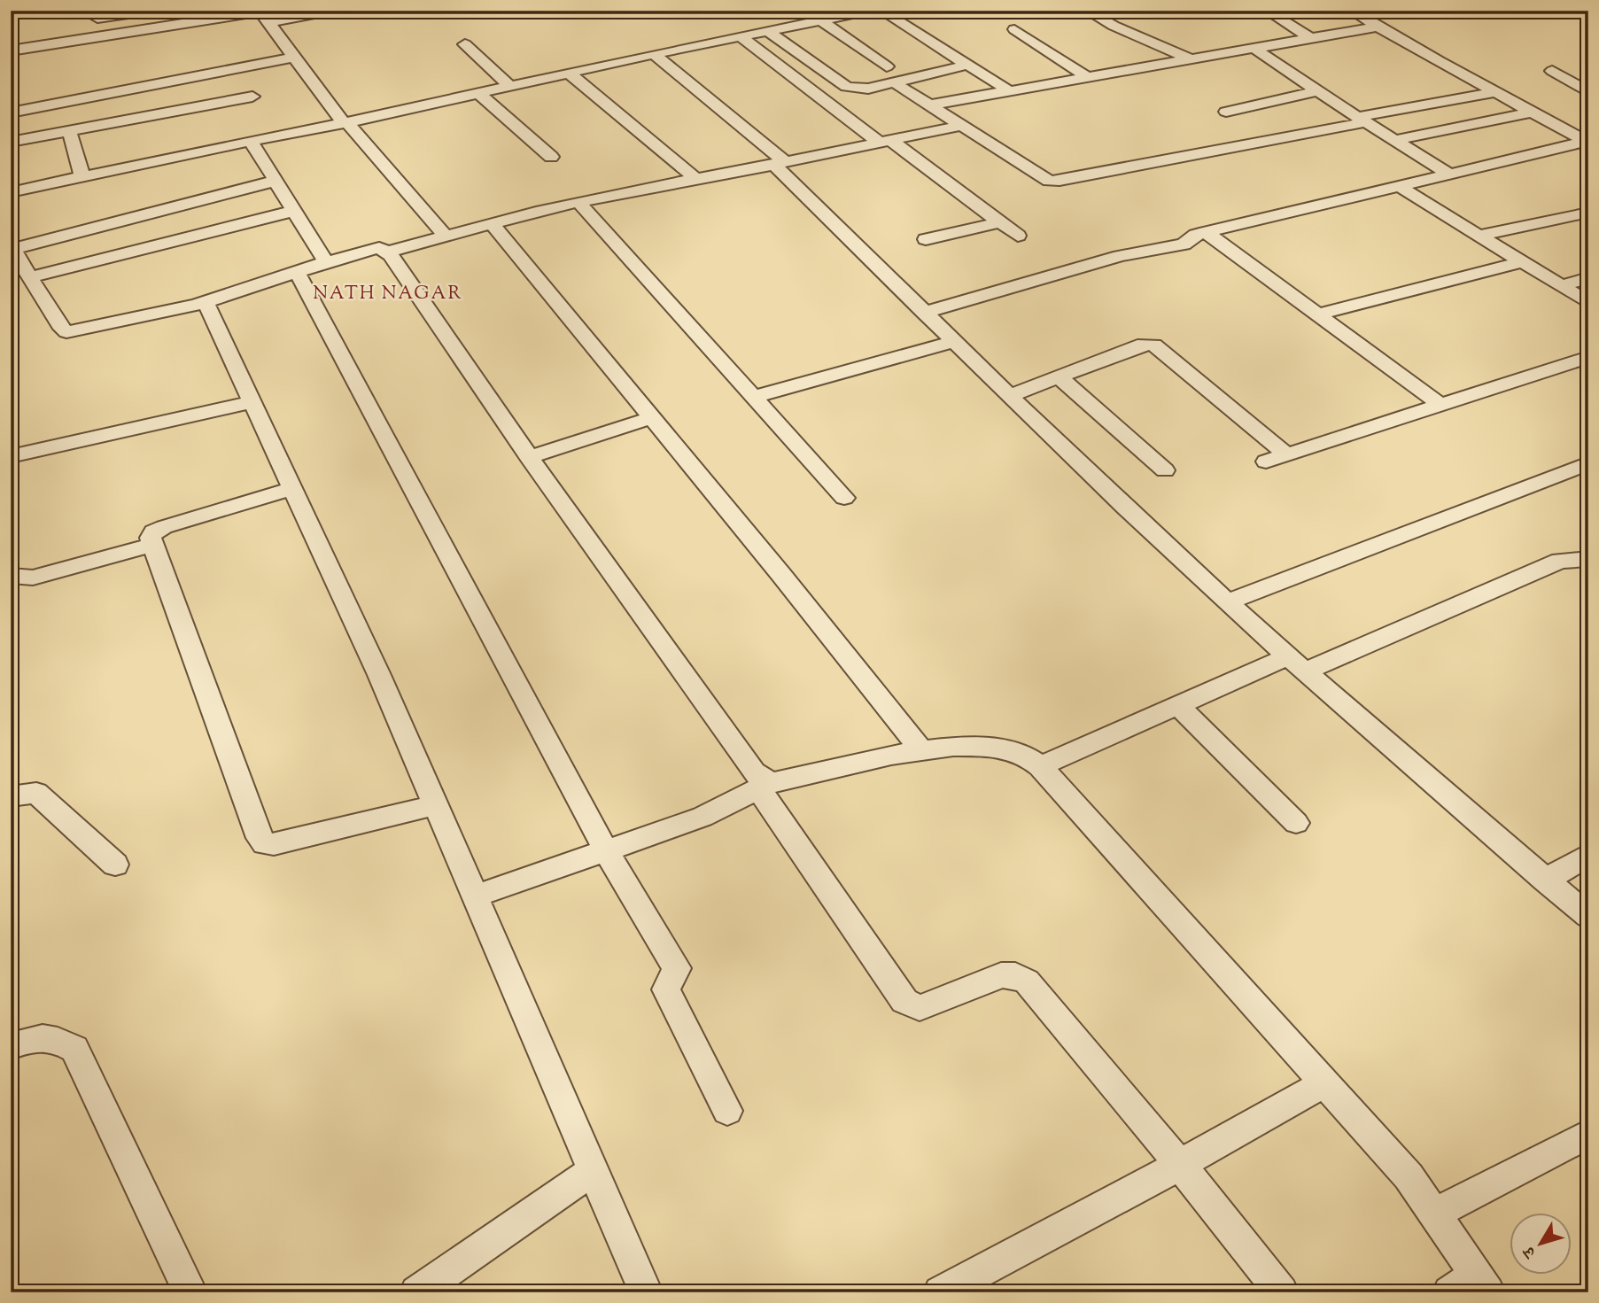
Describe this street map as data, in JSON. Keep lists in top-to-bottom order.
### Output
{
  "districts": ["NATH NAGAR"],
  "north": "bottom left"
}
